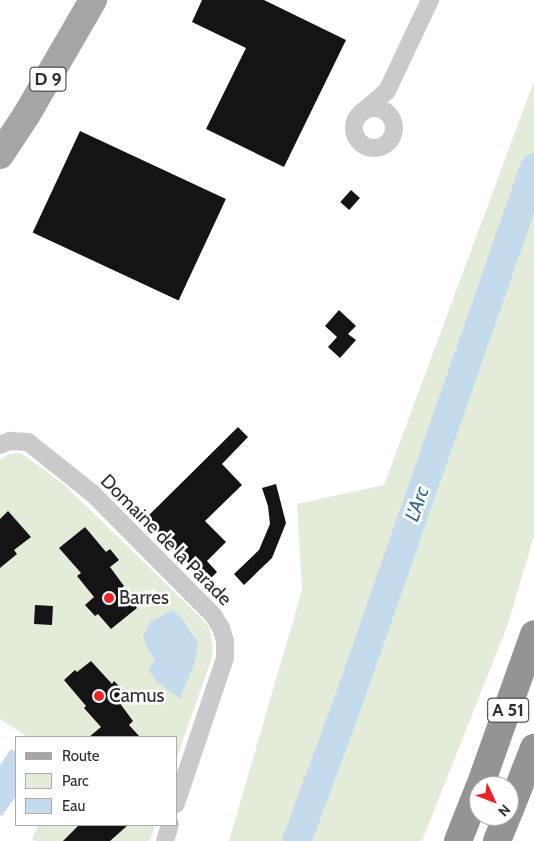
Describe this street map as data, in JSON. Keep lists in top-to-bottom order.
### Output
{
  "streets": {
    "highway": ["A 51"],
    "main road": ["D 9"],
    "street": ["Domaine de la Parade"]
  },
  "water": ["L'Arc"],
  "places": ["Barres", "Camus"],
  "legend": ["Route", "Parc", "Eau"],
  "north": "bottom right"
}
